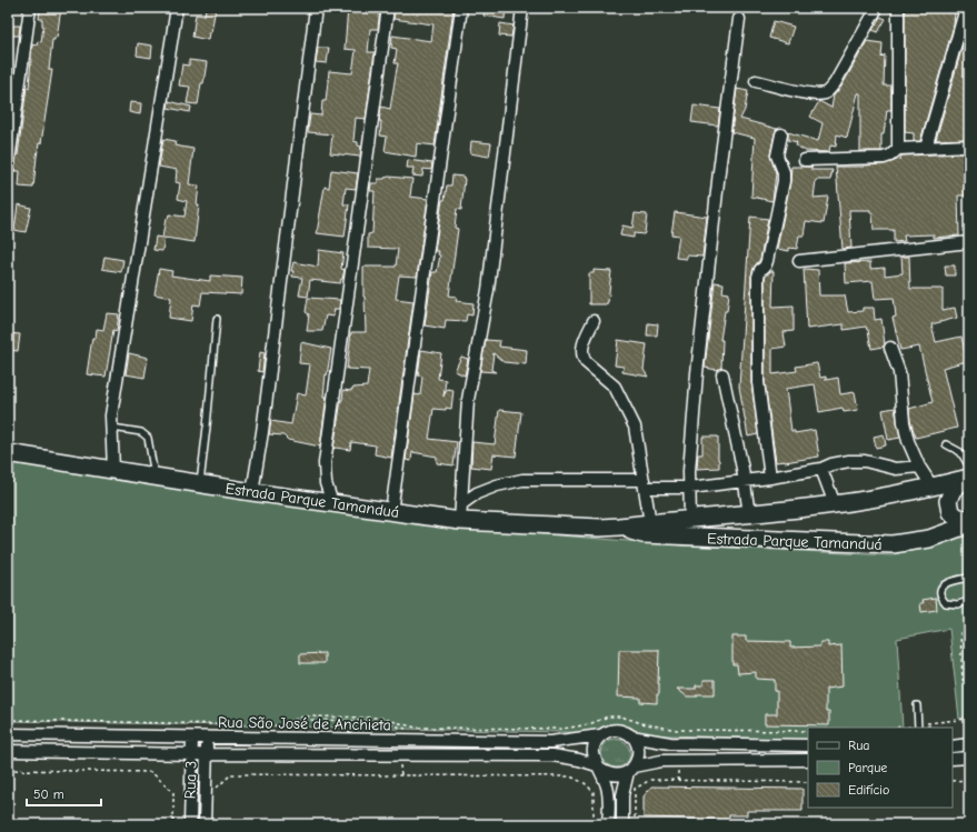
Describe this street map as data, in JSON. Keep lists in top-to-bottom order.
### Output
{
  "streets": {
    "main road": ["Estrada Parque Tamanduá"],
    "street": ["Rua São José de Anchieta", "Rua 3"]
  },
  "crossings": [
    ["Rua São José de Anchieta", "Rua 3"]
  ],
  "legend": ["Rua", "Parque", "Edifício"],
  "scale_bar": "50 m"
}
